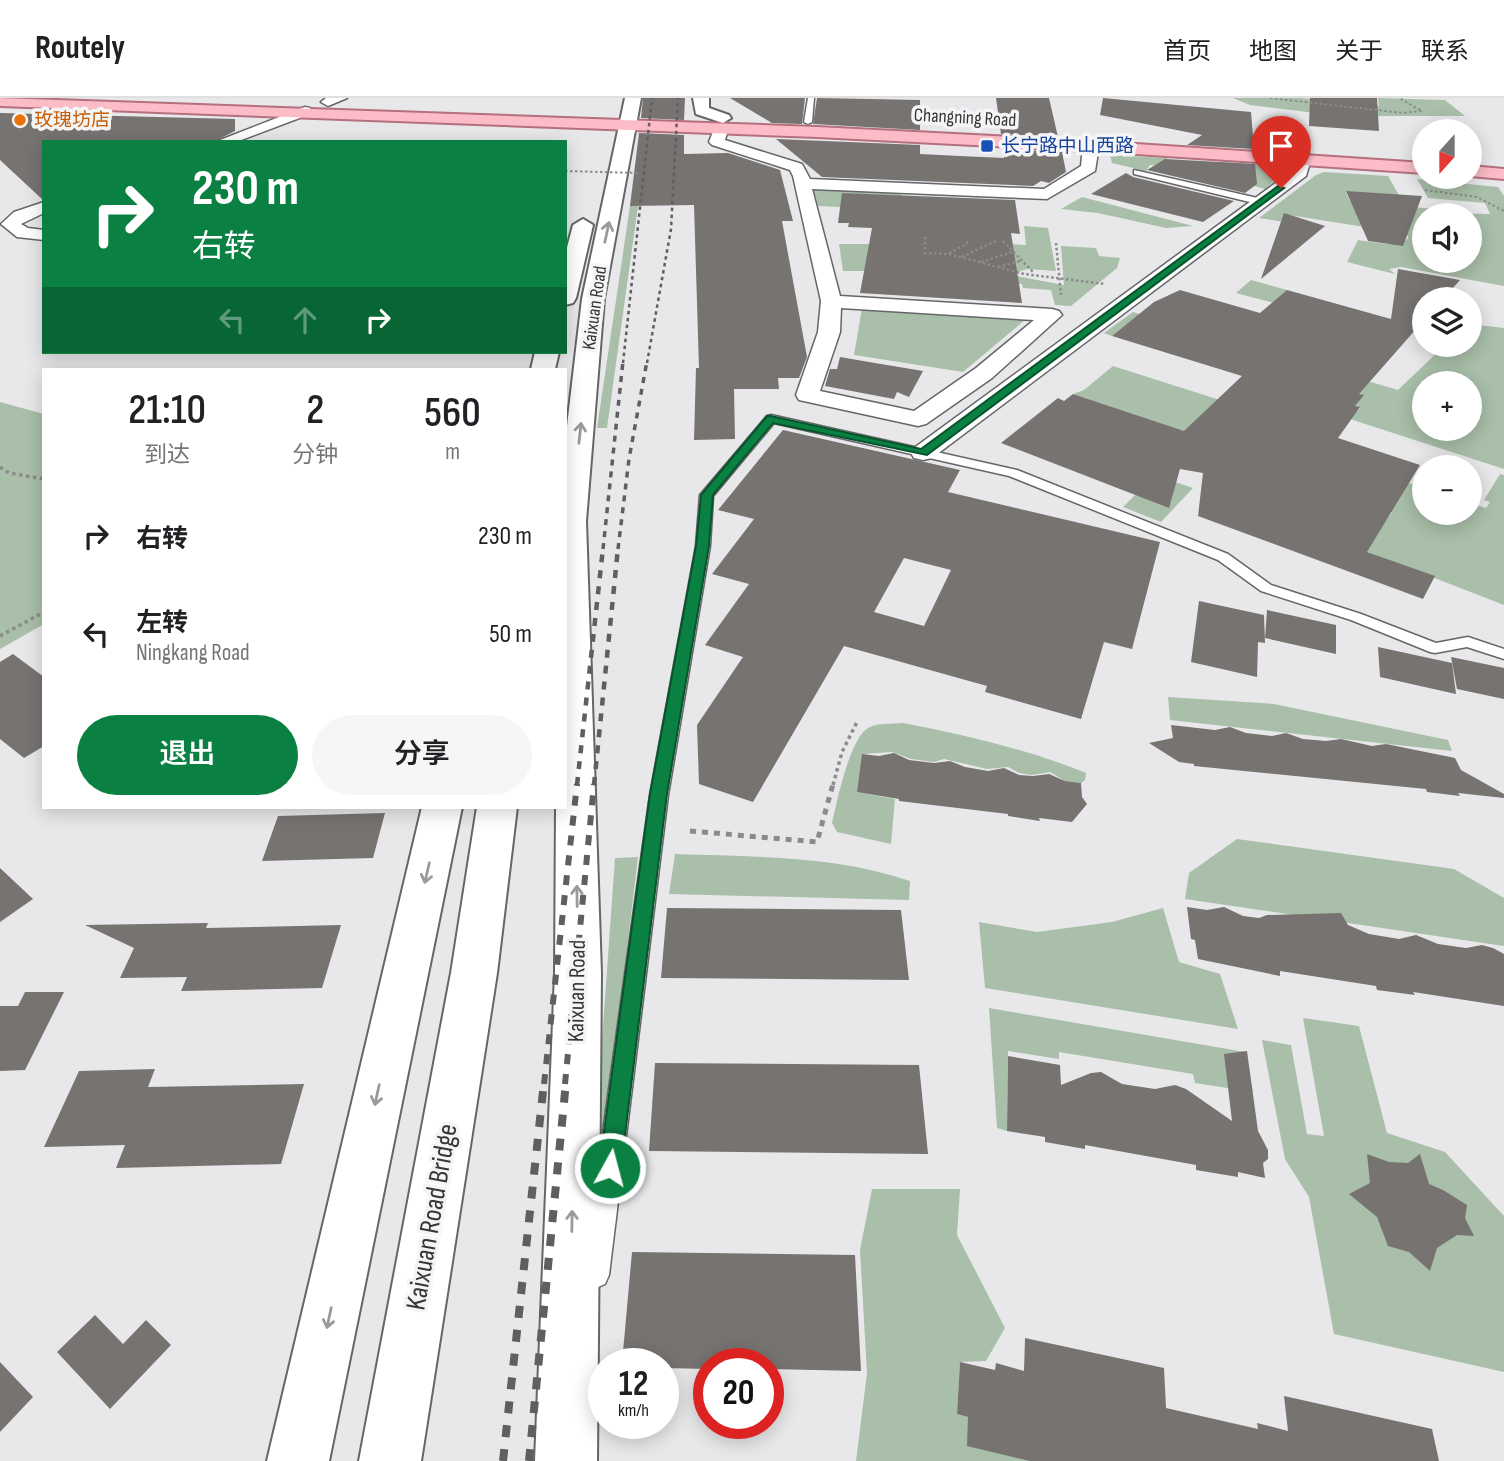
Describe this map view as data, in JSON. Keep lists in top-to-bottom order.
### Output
{
  "streets": {
    "main road": ["Changning Road"],
    "street": ["Kaixuan Road", "Kaixuan Road Bridge"]
  },
  "crossings": [
    ["Changning Road", "Kaixuan Road"]
  ],
  "places": {
    "other": ["玫瑰坊店"],
    "transit": ["长宁路中山西路"]
  },
  "north": "bottom",
  "page": {
    "header": "Routely",
    "nav": [
      "首页",
      "地图",
      "关于",
      "联系"
    ],
    "map_buttons": ["+", "−"],
    "turn": ["230 m", "右转"],
    "eta": [
      "21:10",
      "到达",
      "2",
      "分钟",
      "560",
      "m"
    ],
    "list": [
      {
        "name": "右转",
        "value": "230 m"
      },
      {
        "name": "左转",
        "note": "Ningkang Road",
        "value": "50 m"
      }
    ],
    "buttons": ["退出", "分享"],
    "speed": "12 km/h",
    "limit": "20"
  }
}
